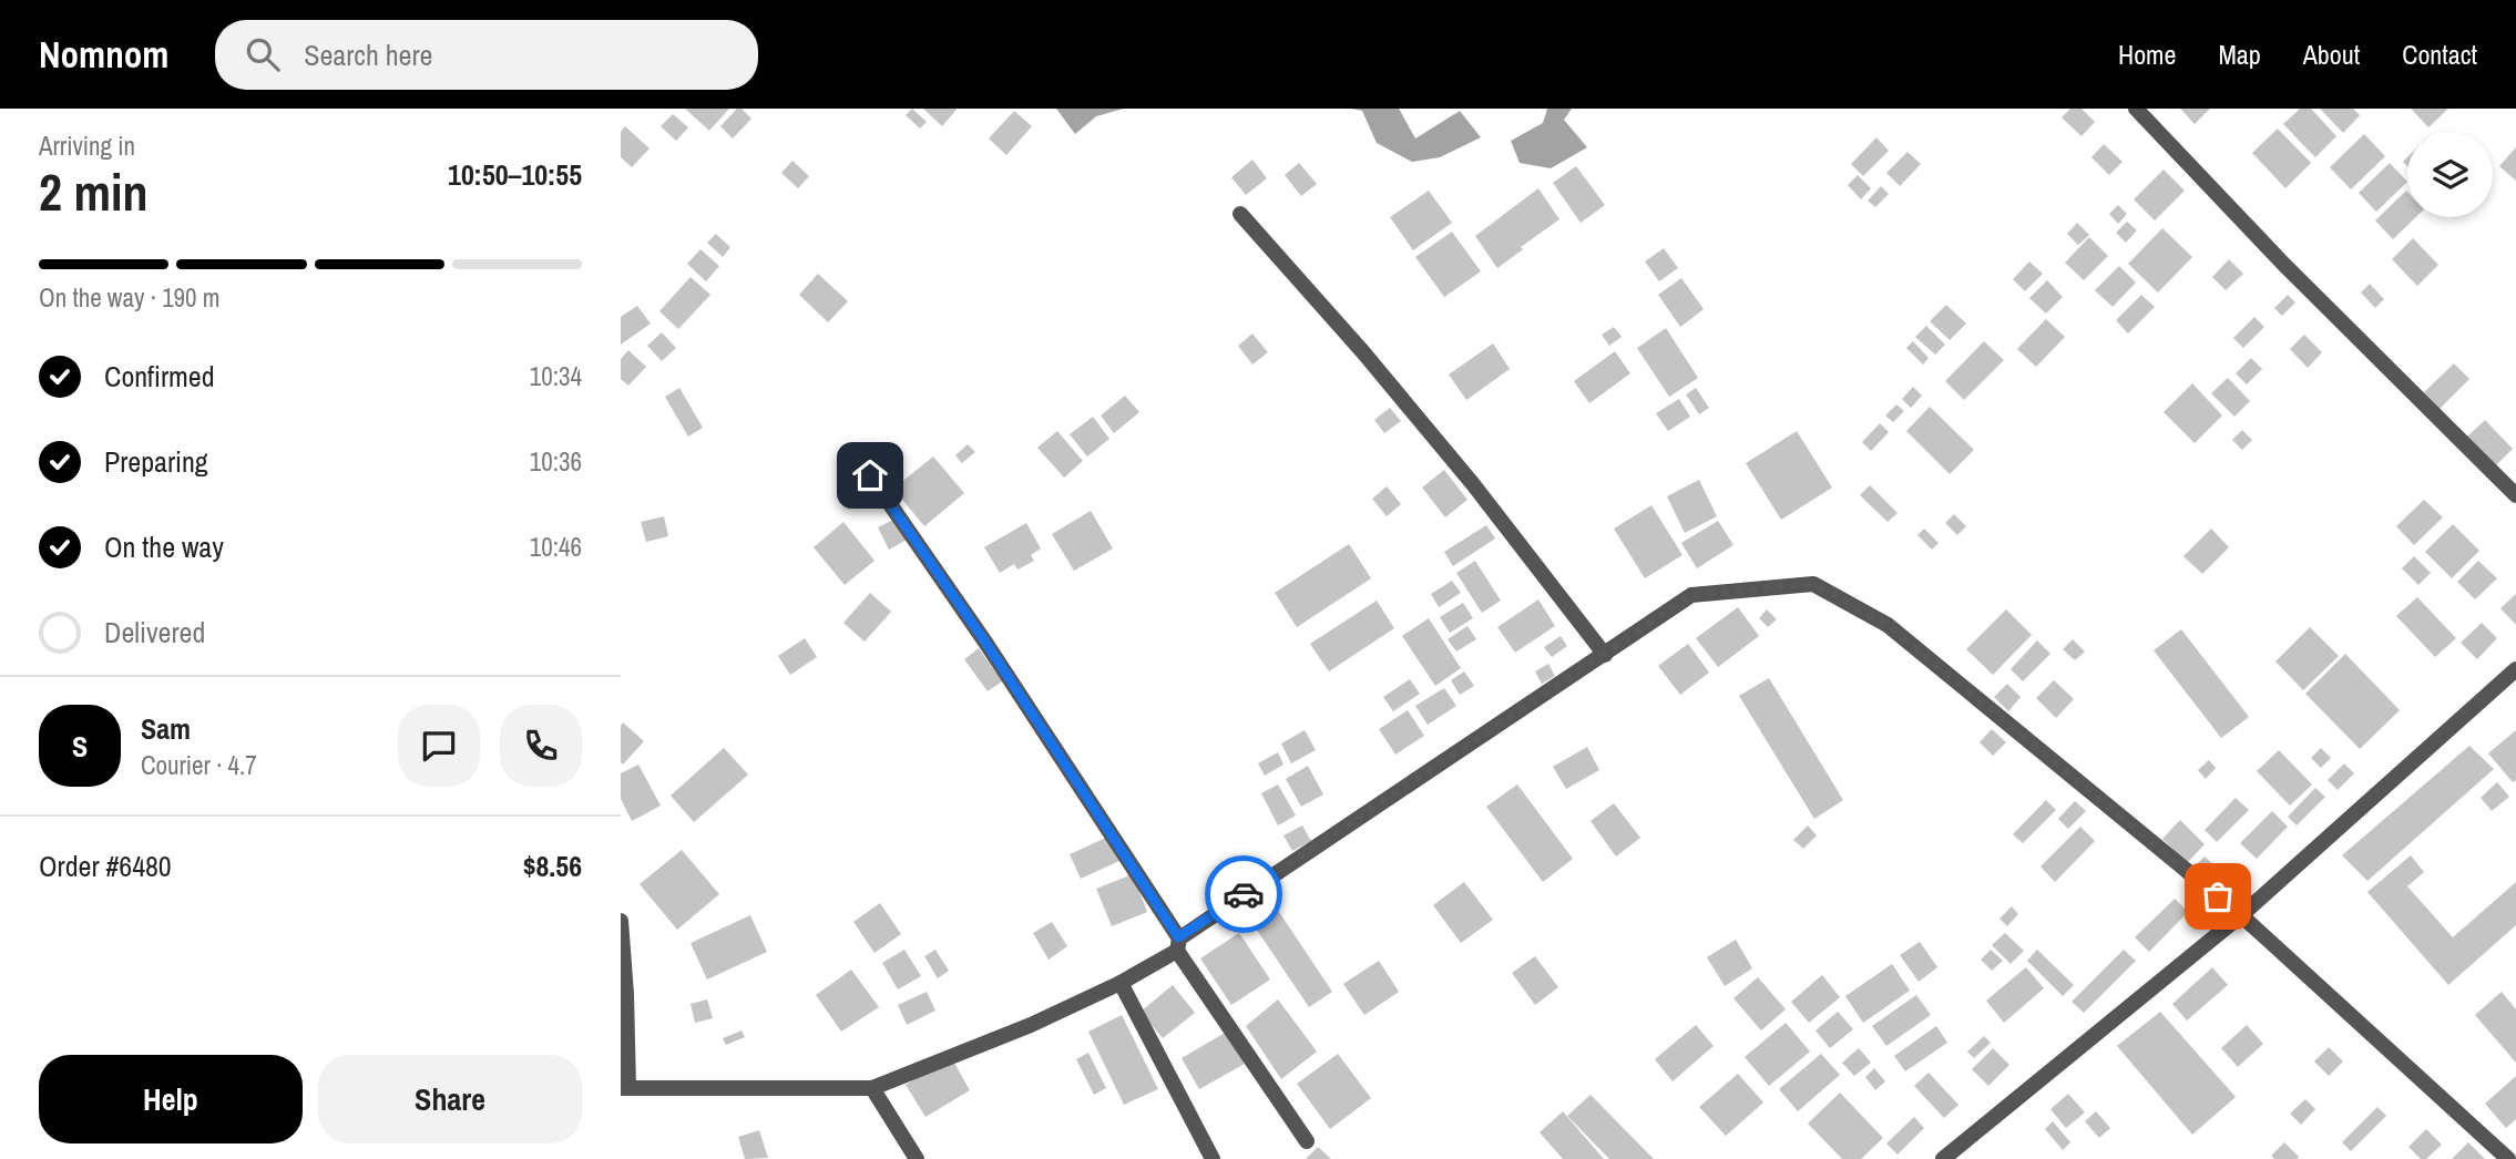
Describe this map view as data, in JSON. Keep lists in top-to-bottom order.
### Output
{
  "page": {
    "header": "Nomnom",
    "search": "Search here",
    "nav": [
      "Home",
      "Map",
      "About",
      "Contact"
    ],
    "heading": ["2 min", "Arriving in", "10:50–10:55"],
    "panel": [
      "Sam",
      "Courier · 4.7",
      "Order #6480",
      "$8.56"
    ],
    "bar": "On the way · 190 m",
    "list": [
      ["Confirmed", "10:34"],
      ["Preparing", "10:36"],
      ["On the way", "10:46"],
      "Delivered"
    ],
    "round": "S",
    "buttons": ["Help", "Share"]
  }
}
